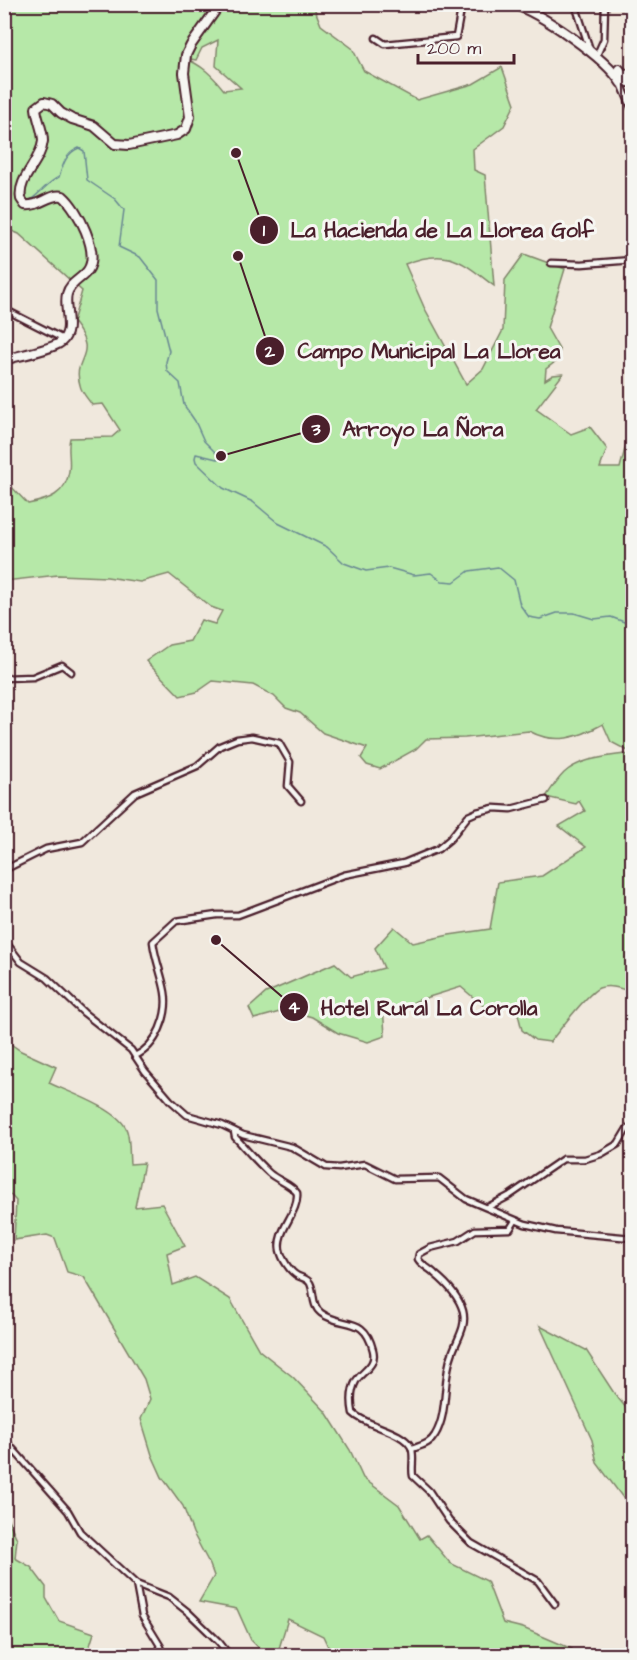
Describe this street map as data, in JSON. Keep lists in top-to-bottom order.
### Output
{
  "places": [
    "La Hacienda de La Llorea Golf",
    "Campo Municipal La Llorea",
    "Arroyo La Ñora",
    "Hotel Rural La Corolla"
  ],
  "scale_bar": "200 m"
}
